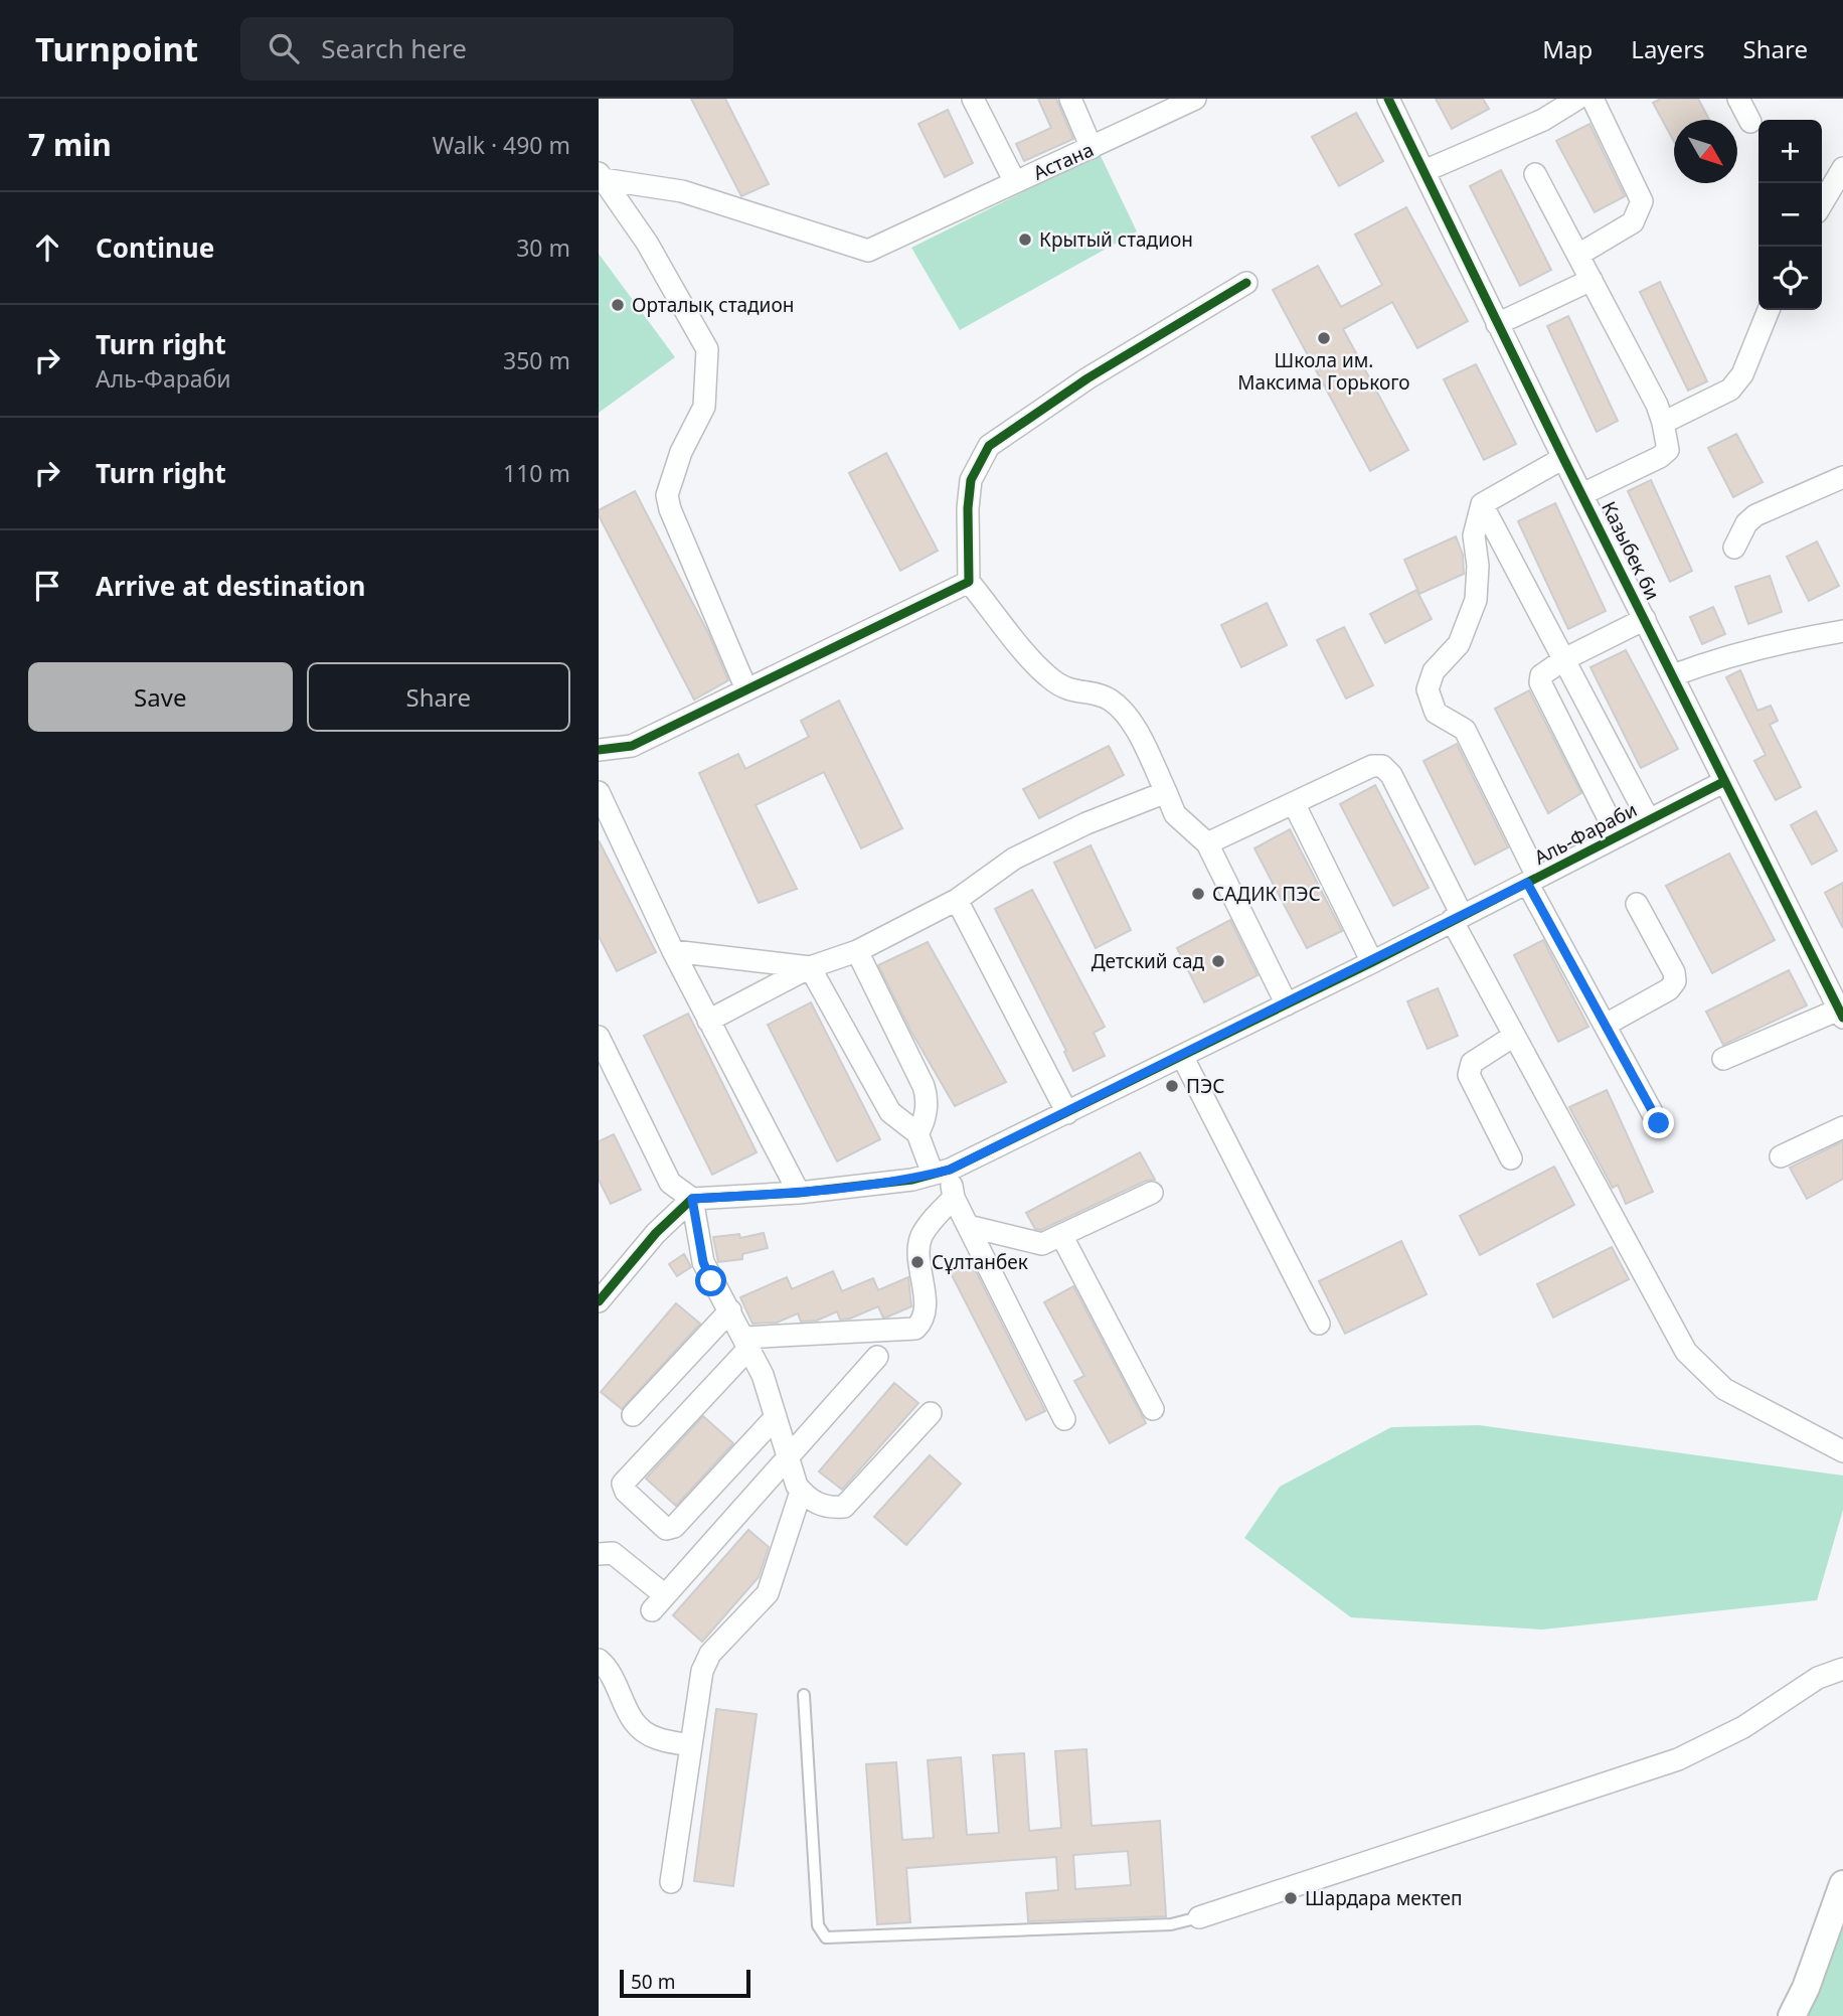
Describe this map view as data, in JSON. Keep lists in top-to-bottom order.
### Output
{
  "streets": {
    "street": ["Астана", "Казыбек би", "Аль-Фараби"]
  },
  "crossings": [
    ["Казыбек би", "Аль-Фараби"]
  ],
  "places": [
    "Крытый стадион",
    "Орталық стадион",
    "Школа им. Максима Горького",
    "САДИК ПЭС",
    "Детский сад",
    "ПЭС",
    "Сұлтанбек",
    "Шардара мектеп"
  ],
  "scale_bar": "50 m",
  "north": "bottom right",
  "page": {
    "header": "Turnpoint",
    "search": "Search here",
    "nav": ["Map", "Layers", "Share"],
    "heading": ["7 min", "Walk · 490 m"],
    "map_buttons": ["+", "−"],
    "list": [
      ["Continue", "30 m"],
      ["Turn right", "Аль-Фараби", "350 m"],
      ["Turn right", "110 m"],
      "Arrive at destination"
    ],
    "buttons": ["Save", "Share"],
    "scale": "50 m"
  }
}
